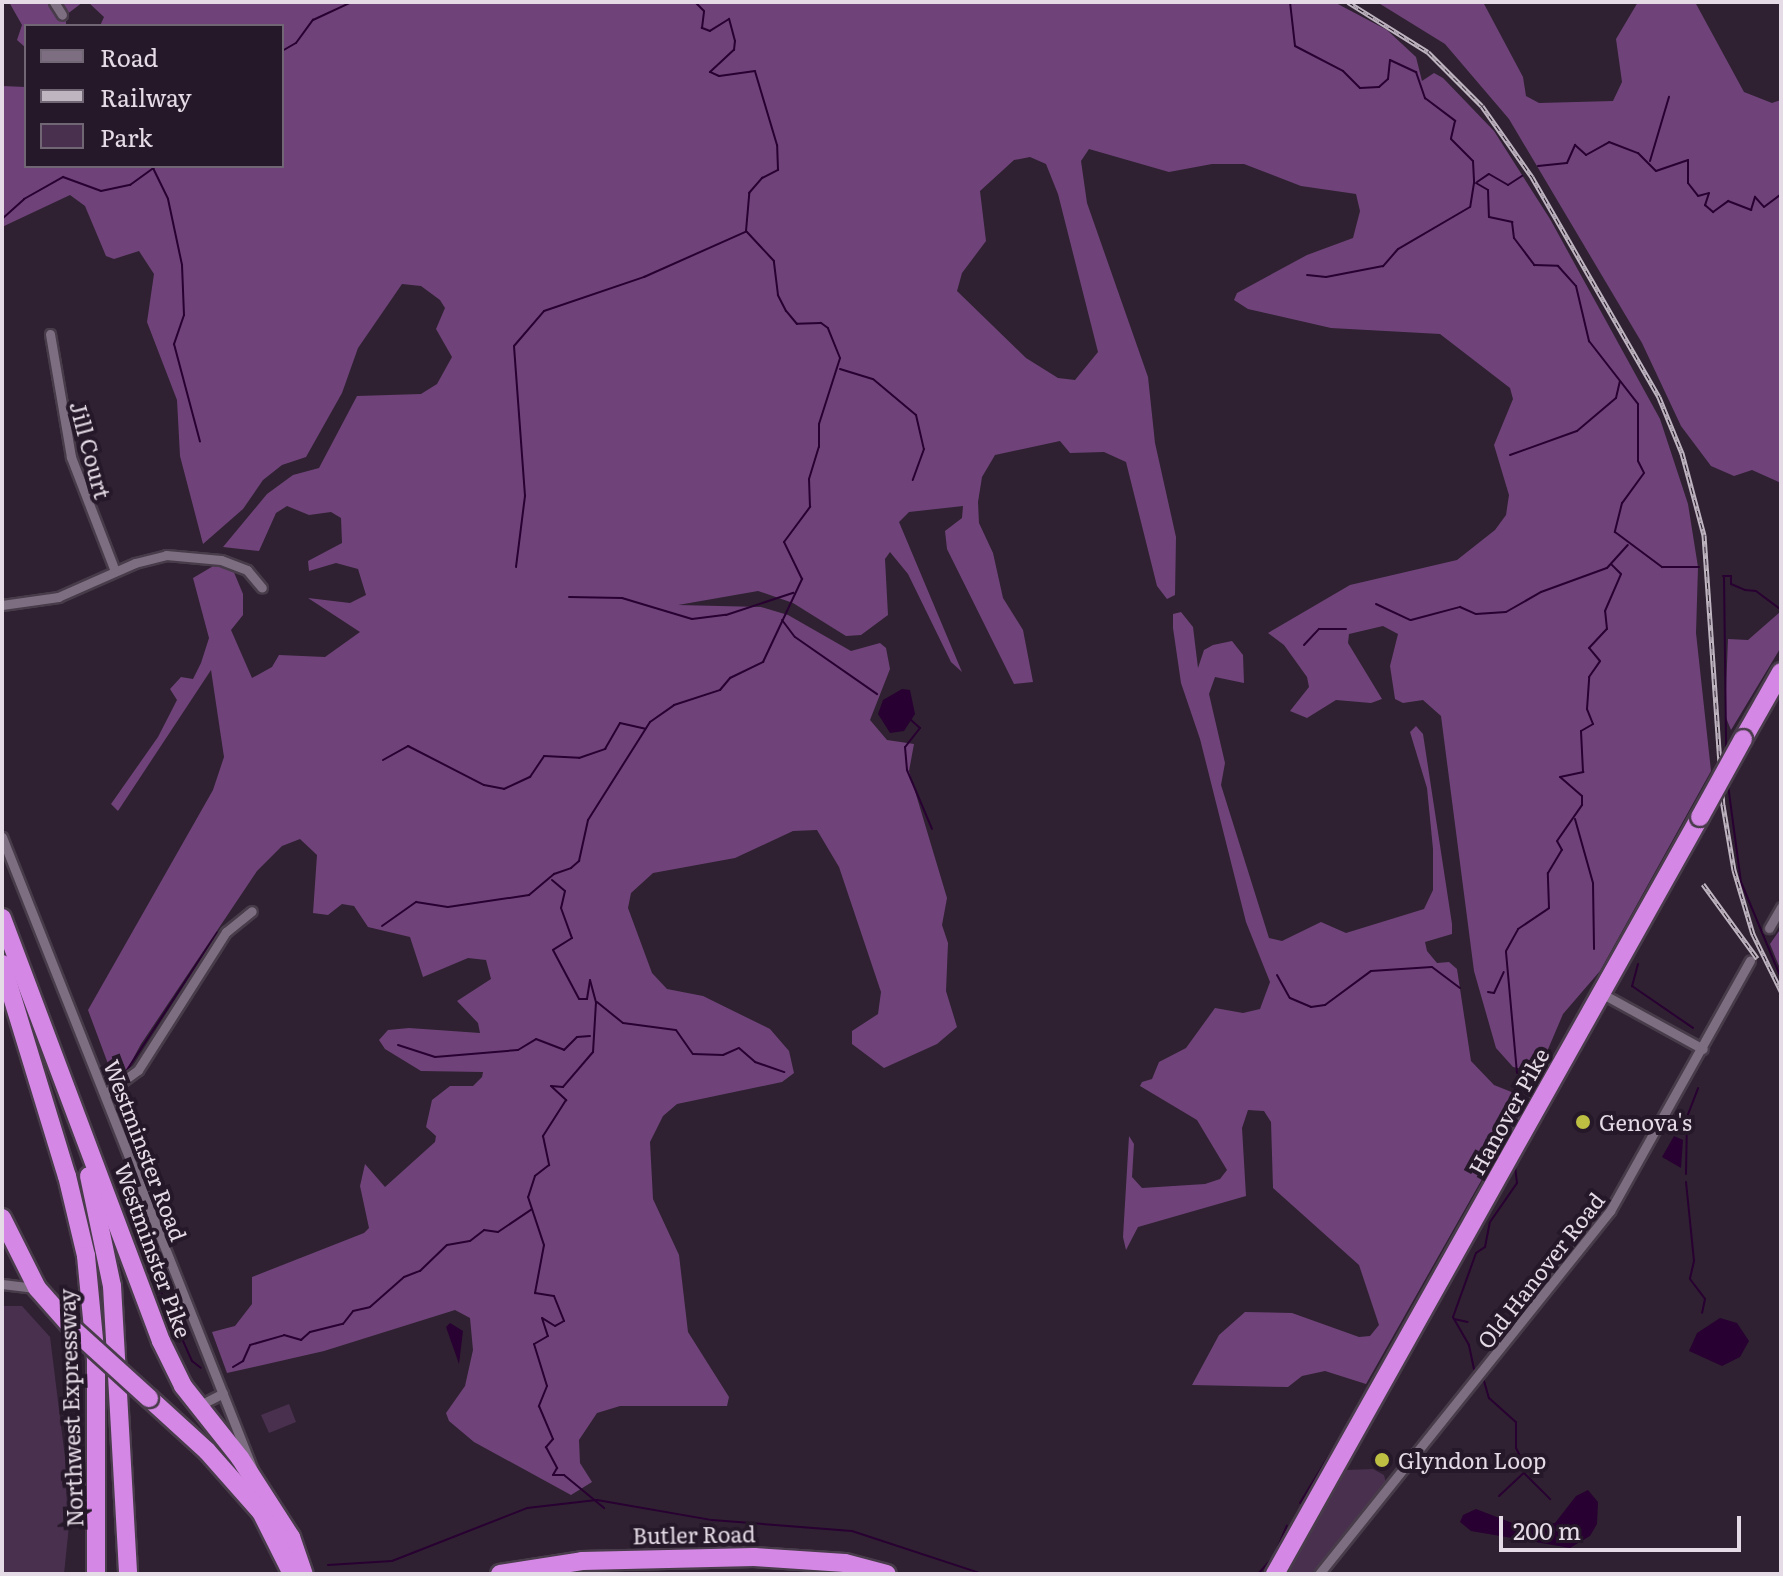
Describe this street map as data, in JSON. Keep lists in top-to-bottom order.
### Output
{
  "streets": {
    "highway": [
      "Hanover Pike",
      "Westminster Pike",
      "Northwest Expressway",
      "Butler Road"
    ],
    "street": ["Jill Court", "Westminster Road", "Old Hanover Road"]
  },
  "crossings": [
    ["Westminster Road", "Westminster Pike"],
    ["Westminster Pike", "Northwest Expressway"]
  ],
  "places": ["Genova's", "Glyndon Loop"],
  "legend": ["Road", "Railway", "Park"],
  "scale_bar": "200 m"
}
